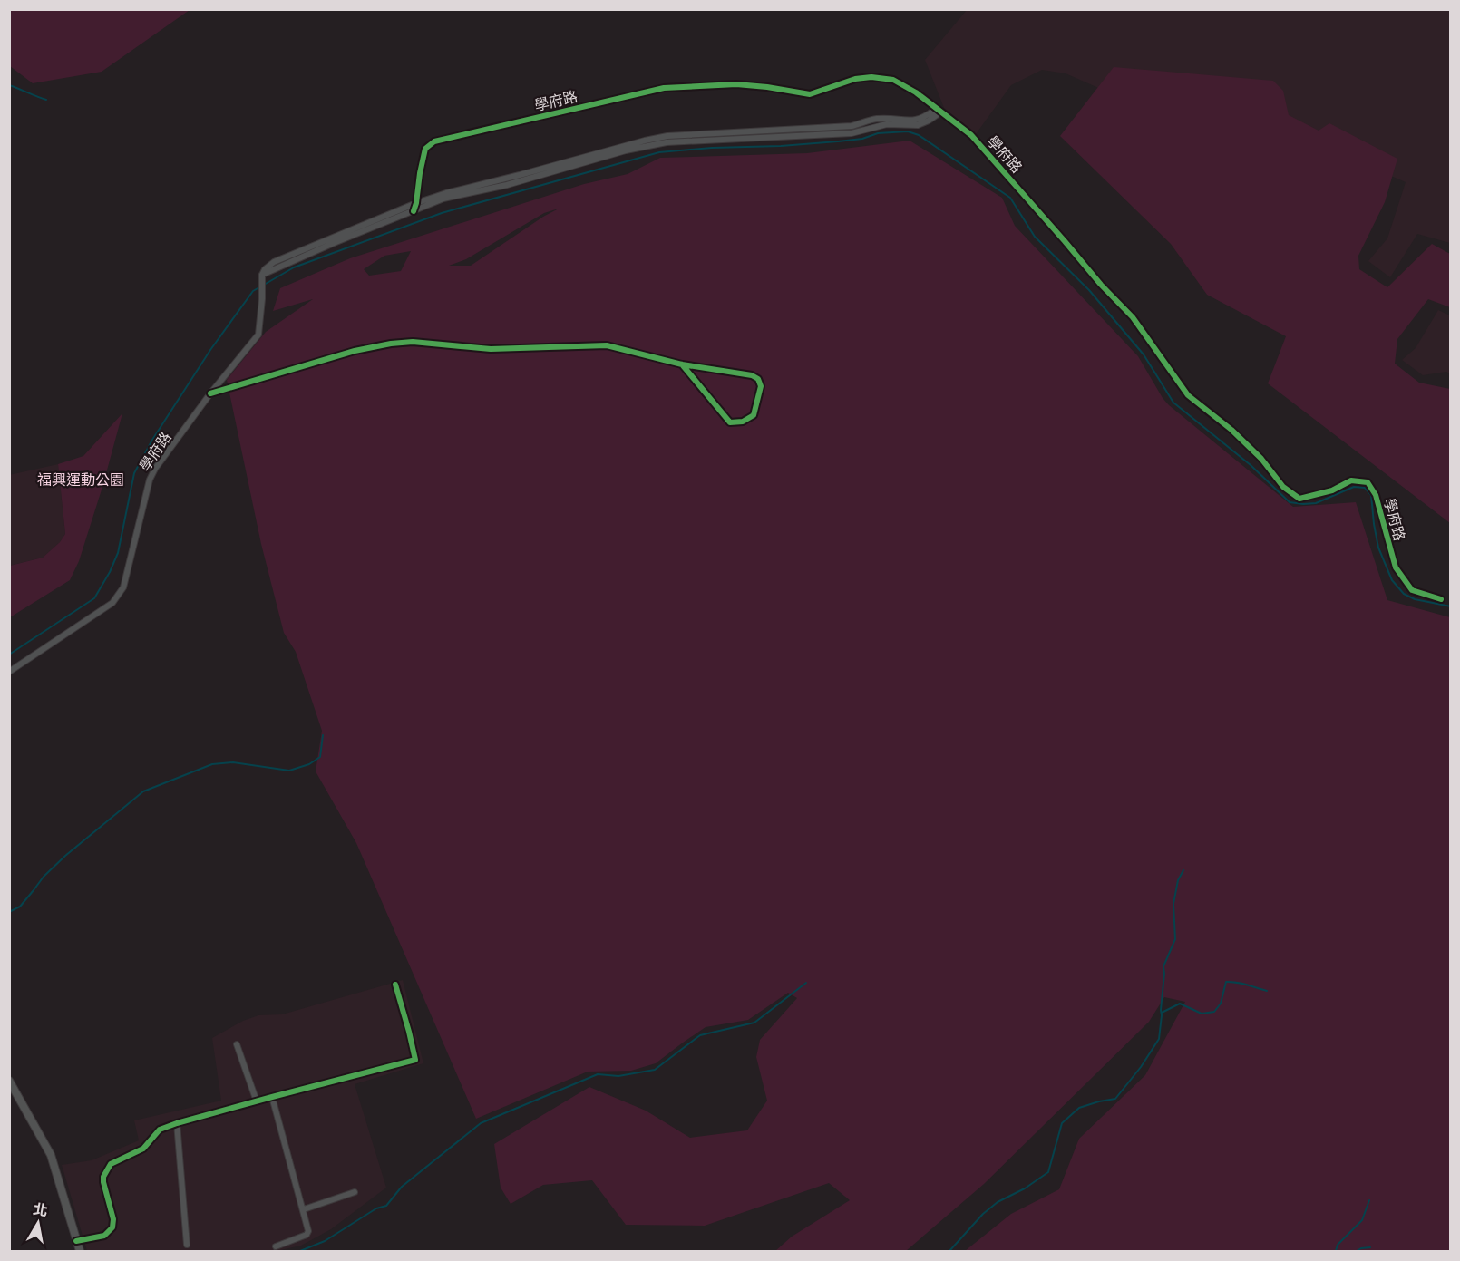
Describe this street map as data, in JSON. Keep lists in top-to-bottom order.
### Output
{
  "streets": {
    "street": ["學府路"]
  },
  "parks": ["福興運動公園"],
  "north": "top"
}
